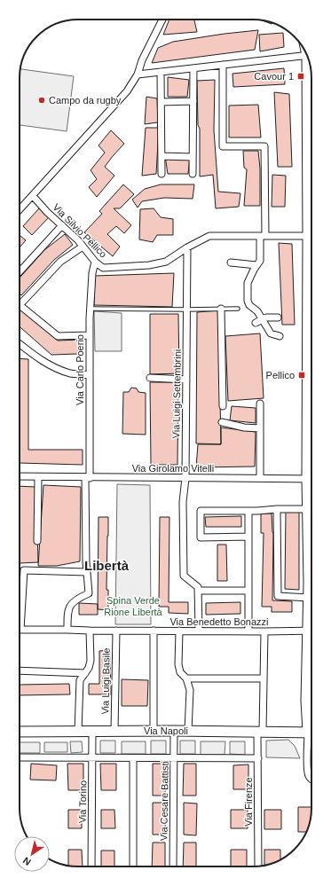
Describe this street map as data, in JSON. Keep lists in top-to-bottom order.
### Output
{
  "streets": {
    "main road": ["Via Napoli"],
    "street": [
      "Via Silvio Pellico",
      "Via Carlo Poerio",
      "Via Luigi Settembrini",
      "Via Girolamo Vitelli",
      "Via Benedetto Bonazzi",
      "Via Luigi Basile",
      "Via Cesare Battisti",
      "Via Torino",
      "Via Firenze"
    ]
  },
  "crossings": [
    ["Via Silvio Pellico", "Via Carlo Poerio"],
    ["Via Silvio Pellico", "Via Luigi Settembrini"],
    ["Via Carlo Poerio", "Via Girolamo Vitelli"],
    ["Via Luigi Settembrini", "Via Girolamo Vitelli"],
    ["Via Benedetto Bonazzi", "Via Luigi Basile"],
    ["Via Benedetto Bonazzi", "Via Firenze"],
    ["Via Luigi Basile", "Via Napoli"],
    ["Via Napoli", "Via Cesare Battisti"],
    ["Via Napoli", "Via Torino"],
    ["Via Napoli", "Via Firenze"]
  ],
  "districts": ["Libertà"],
  "parks": ["Spina Verde Rione Libertà"],
  "places": {
    "transit": ["Cavour 1", "Pellico"],
    "other": ["Campo da rugby"]
  },
  "north": "bottom left"
}
